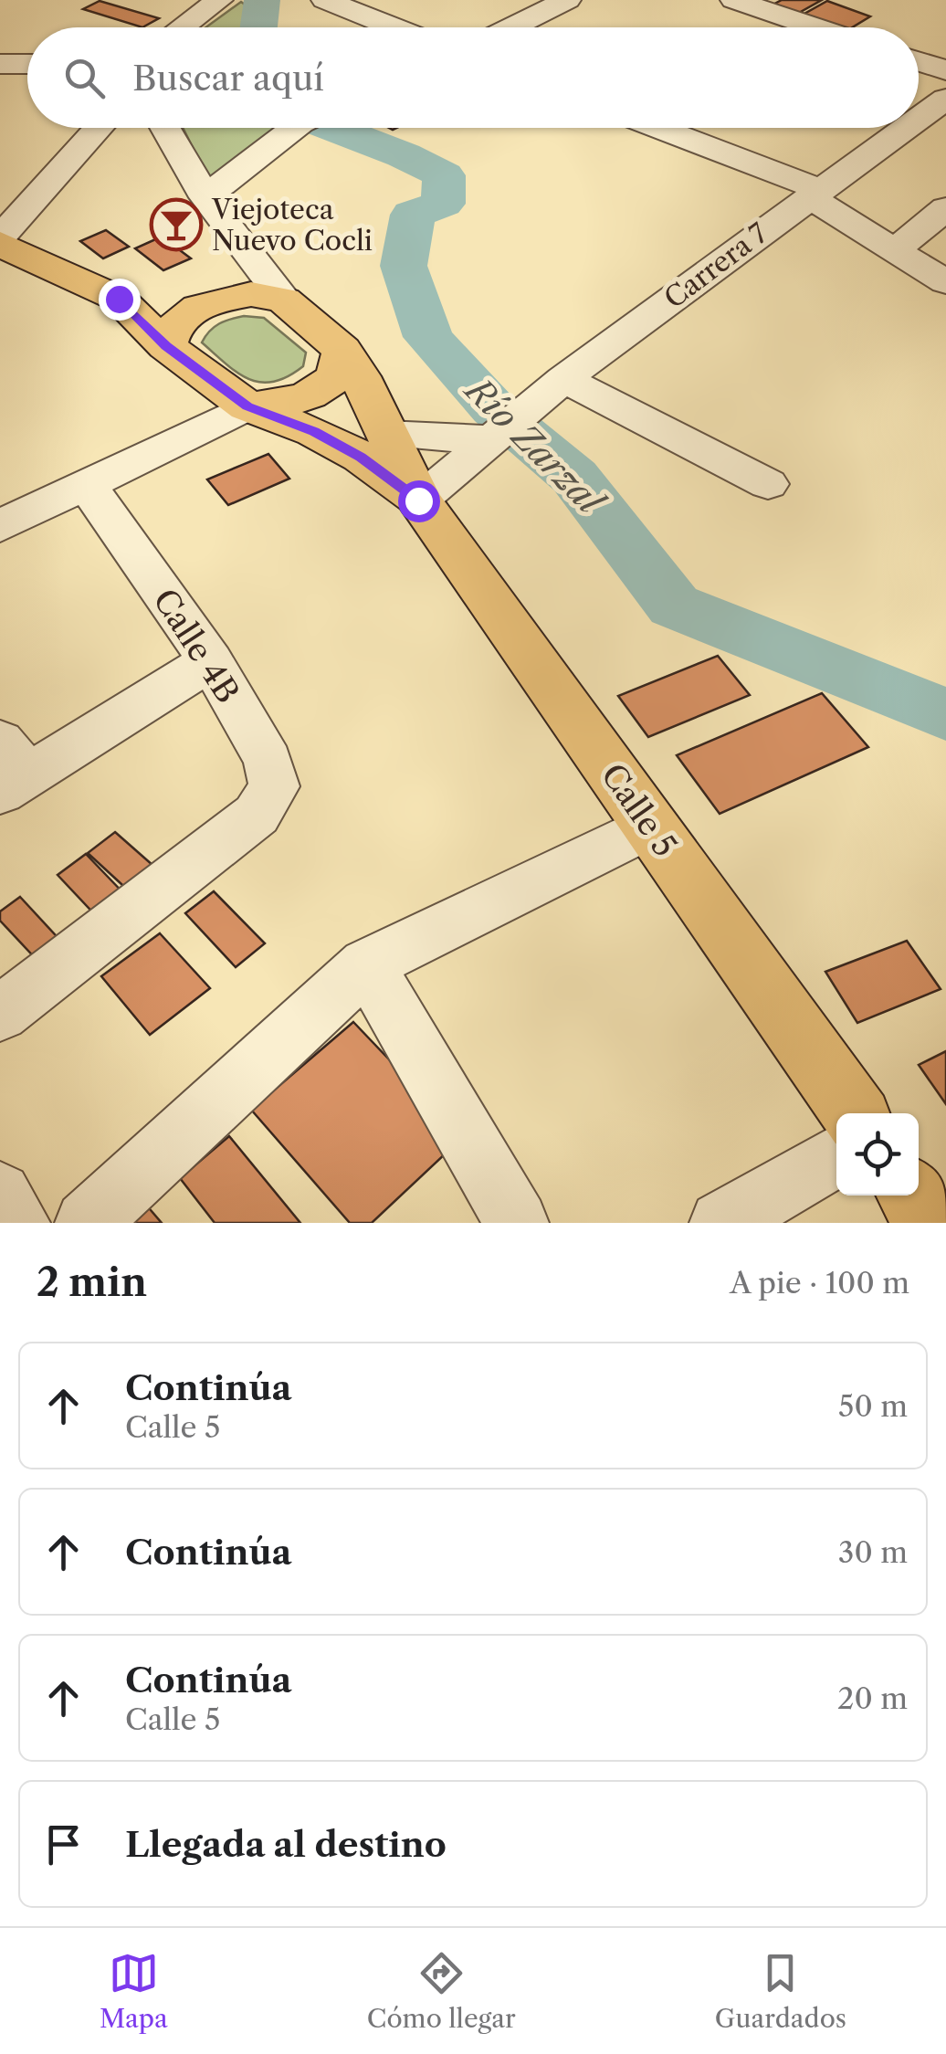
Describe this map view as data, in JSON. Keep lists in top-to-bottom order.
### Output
{
  "streets": {
    "main road": ["Calle 5"],
    "street": ["Carrera 7", "Calle 4B"]
  },
  "crossings": [
    ["Carrera 7", "Calle 5"]
  ],
  "water": ["Río Zarzal"],
  "places": {
    "bar": ["Viejoteca Nuevo Cocli"]
  },
  "page": {
    "search": "Buscar aquí",
    "heading": ["2 min", "A pie · 100 m"],
    "list": [
      ["Continúa", "Calle 5", "50 m"],
      ["Continúa", "30 m"],
      ["Continúa", "Calle 5", "20 m"],
      "Llegada al destino"
    ],
    "nav": ["Mapa", "Cómo llegar", "Guardados"]
  }
}
